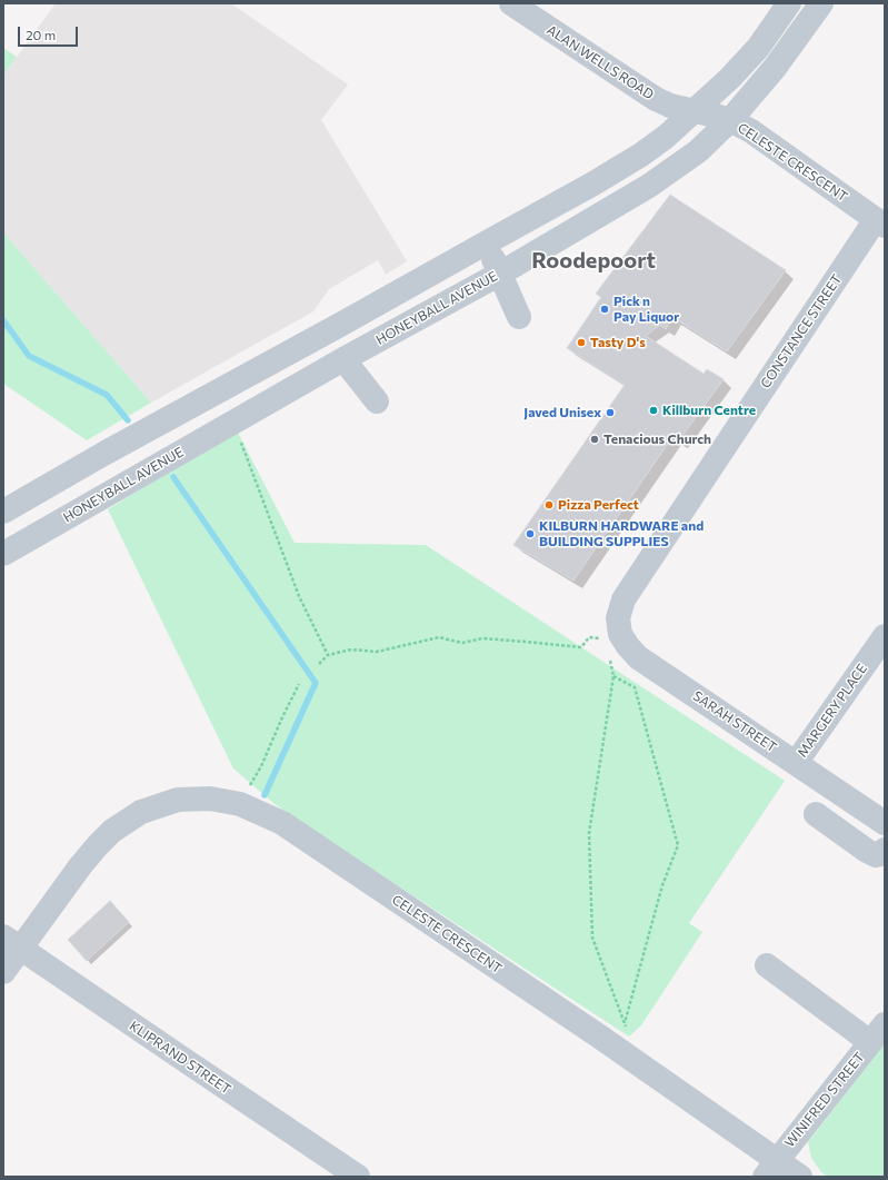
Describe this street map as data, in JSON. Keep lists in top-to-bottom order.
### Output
{
  "streets": {
    "street": [
      "ALAN WELLS ROAD",
      "CELESTE CRESCENT",
      "HONEYBALL AVENUE",
      "CONSTANCE STREET",
      "MARGERY PLACE",
      "SARAH STREET",
      "KLIPRAND STREET",
      "WINIFRED STREET"
    ]
  },
  "crossings": [
    ["ALAN WELLS ROAD", "CELESTE CRESCENT"],
    ["CELESTE CRESCENT", "HONEYBALL AVENUE"],
    ["CELESTE CRESCENT", "CONSTANCE STREET"],
    ["CELESTE CRESCENT", "KLIPRAND STREET"],
    ["CELESTE CRESCENT", "WINIFRED STREET"],
    ["CONSTANCE STREET", "SARAH STREET"],
    ["MARGERY PLACE", "SARAH STREET"]
  ],
  "districts": ["Roodepoort"],
  "places": [
    "Pick n Pay Liquor",
    "Tasty D's",
    "Killburn Centre",
    "Javed Unisex",
    "Tenacious Church",
    "Pizza Perfect",
    "KILBURN HARDWARE and BUILDING SUPPLIES"
  ],
  "scale_bar": "20 m"
}
